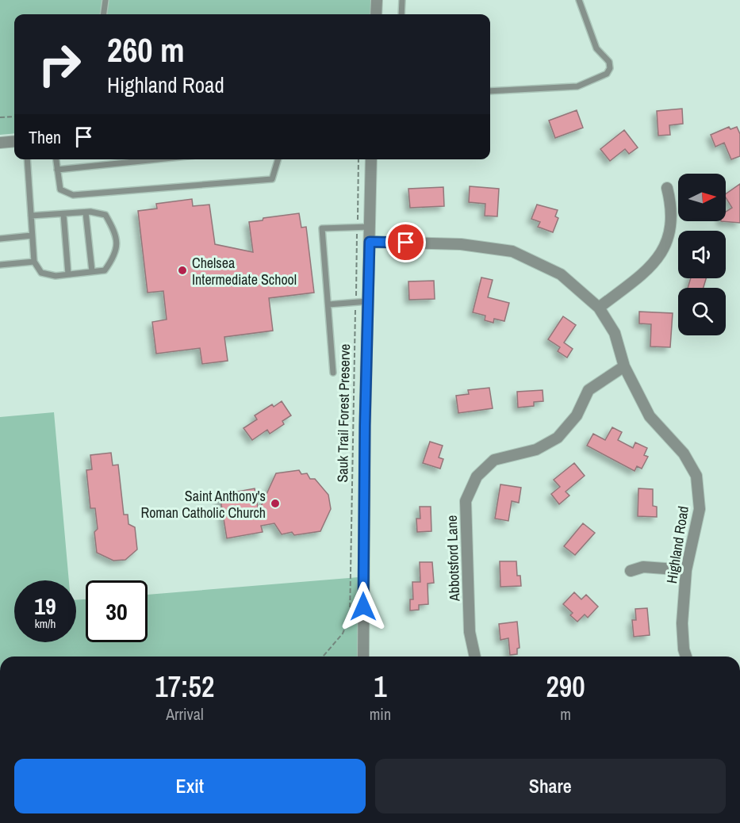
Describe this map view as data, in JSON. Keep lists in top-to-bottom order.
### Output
{
  "streets": {
    "street": ["Highland Road", "Abbotsford Lane"],
    "path": ["Sauk Trail Forest Preserve"]
  },
  "crossings": [
    ["Highland Road", "Abbotsford Lane"]
  ],
  "places": ["Chelsea Intermediate School", "Saint Anthony's Roman Catholic Church"],
  "north": "right",
  "page": {
    "turn": ["260 m", "Highland Road"],
    "then": "Then",
    "speed": "19 km/h",
    "limit": "30",
    "eta": [
      "17:52",
      "Arrival",
      "1",
      "min",
      "290",
      "m"
    ],
    "buttons": ["Exit", "Share"]
  }
}
